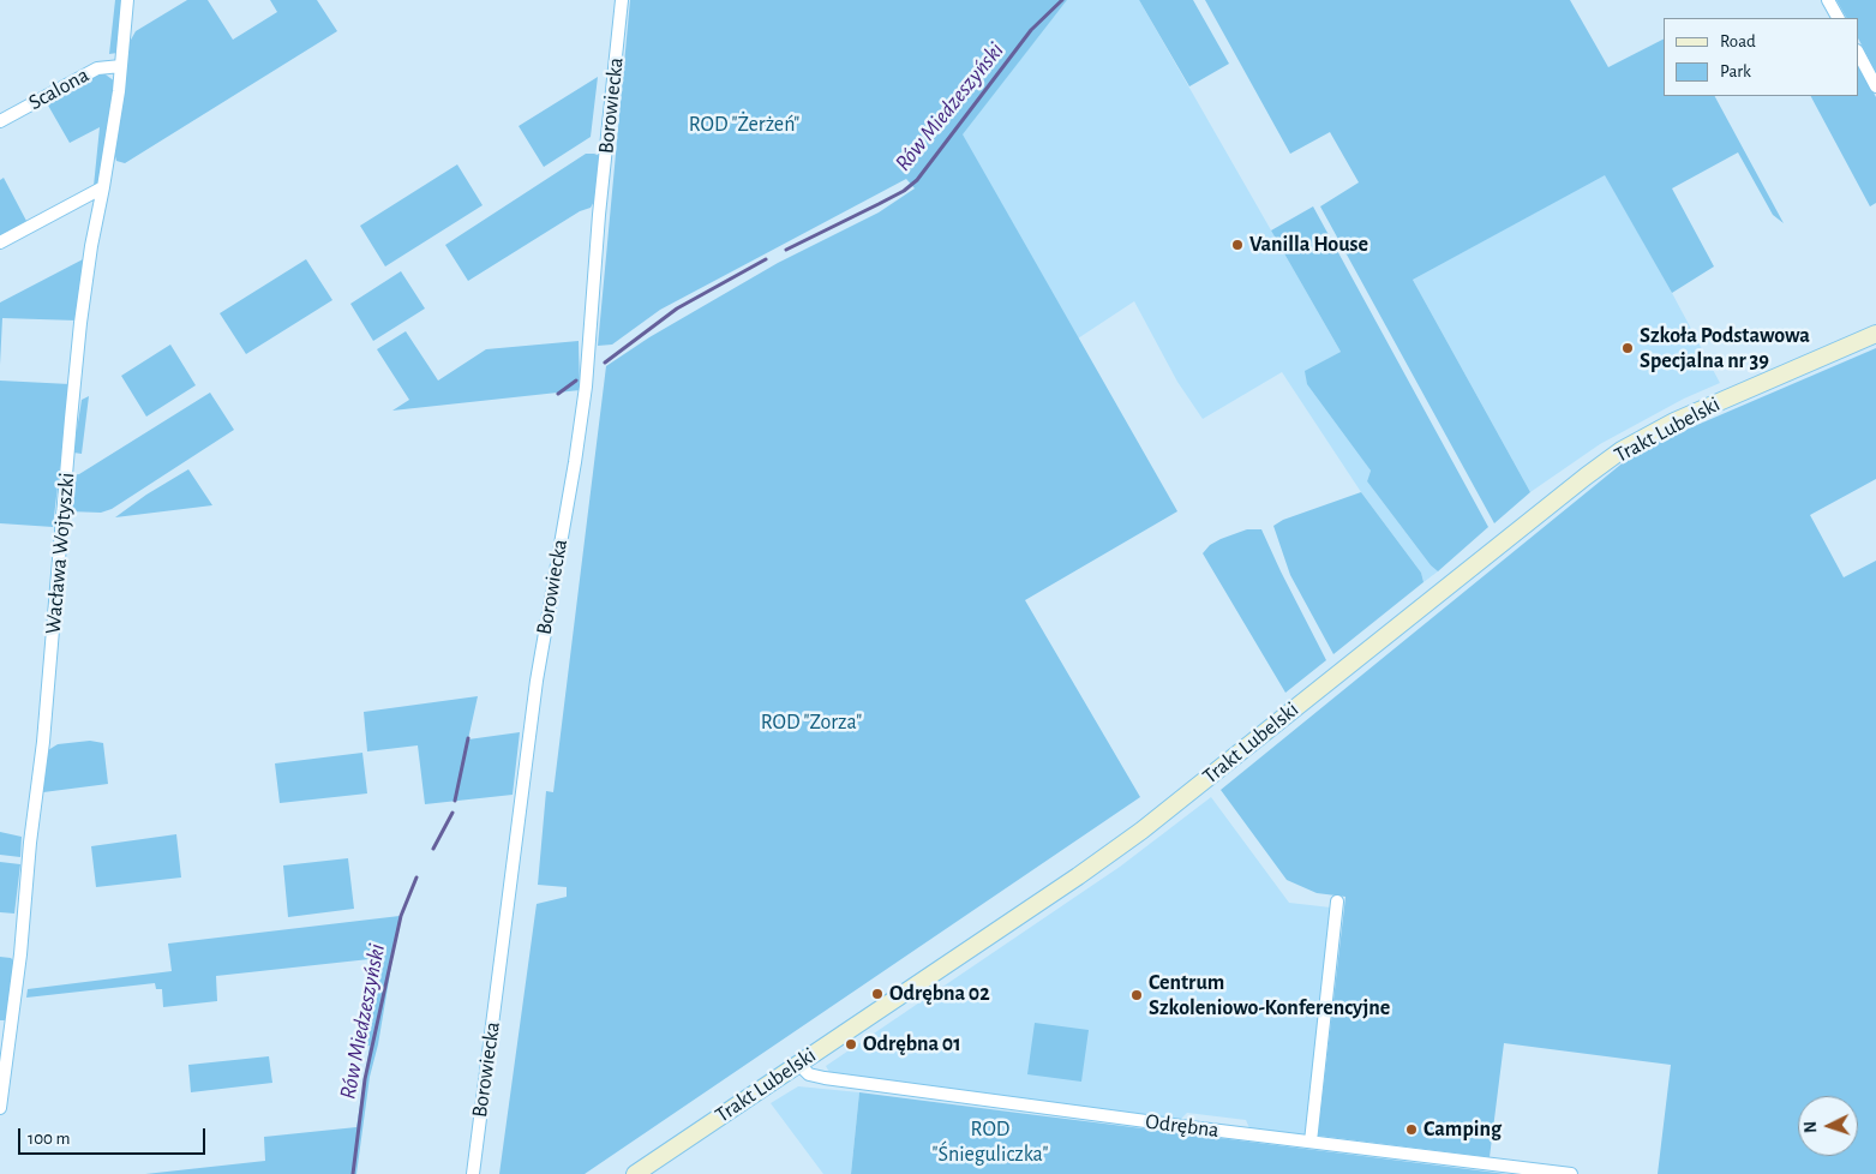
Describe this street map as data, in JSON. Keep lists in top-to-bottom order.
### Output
{
  "streets": {
    "street": [
      "Scalona",
      "Borowiecka",
      "Trakt Lubelski",
      "Wacława Wojtyszki",
      "Odrębna"
    ]
  },
  "crossings": [
    ["Scalona", "Wacława Wojtyszki"],
    ["Trakt Lubelski", "Odrębna"]
  ],
  "water": ["Rów Miedzeszyński"],
  "parks": ["ROD \"Żerżeń\"", "ROD \"Zorza\"", "ROD \"Śnieguliczka\""],
  "places": [
    "Vanilla House",
    "Szkoła Podstawowa Specjalna nr 39",
    "Odrębna 02",
    "Centrum Szkoleniowo-Konferencyjne",
    "Odrębna 01",
    "Camping"
  ],
  "legend": ["Road", "Park"],
  "scale_bar": "100 m",
  "north": "left"
}
